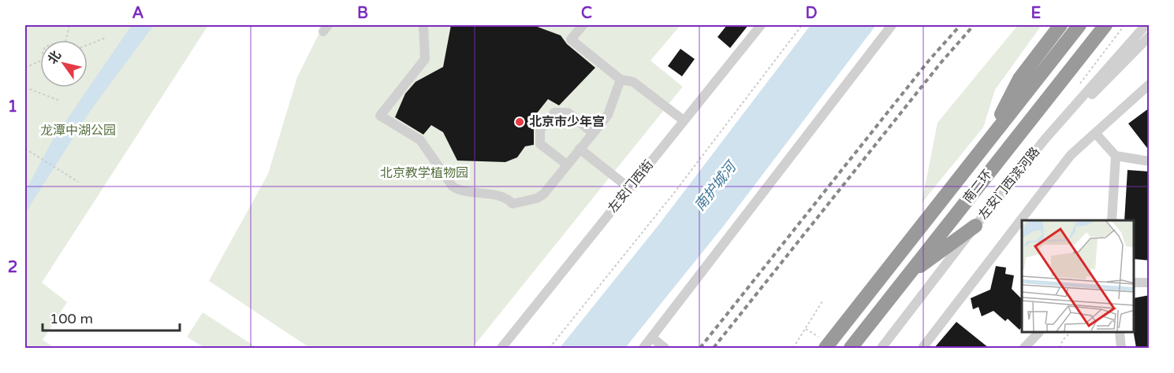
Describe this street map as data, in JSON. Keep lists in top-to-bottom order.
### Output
{
  "streets": {
    "highway": ["南二环"],
    "street": ["左安门西滨河路", "左安门西街"]
  },
  "water": ["南护城河"],
  "parks": ["龙潭中湖公园", "北京教学植物园"],
  "places": ["北京市少年宫"],
  "scale_bar": "100 m",
  "north": "top left",
  "grid": {
    "columns": [
      "A",
      "B",
      "C",
      "D",
      "E"
    ],
    "rows": ["1", "2"]
  }
}
